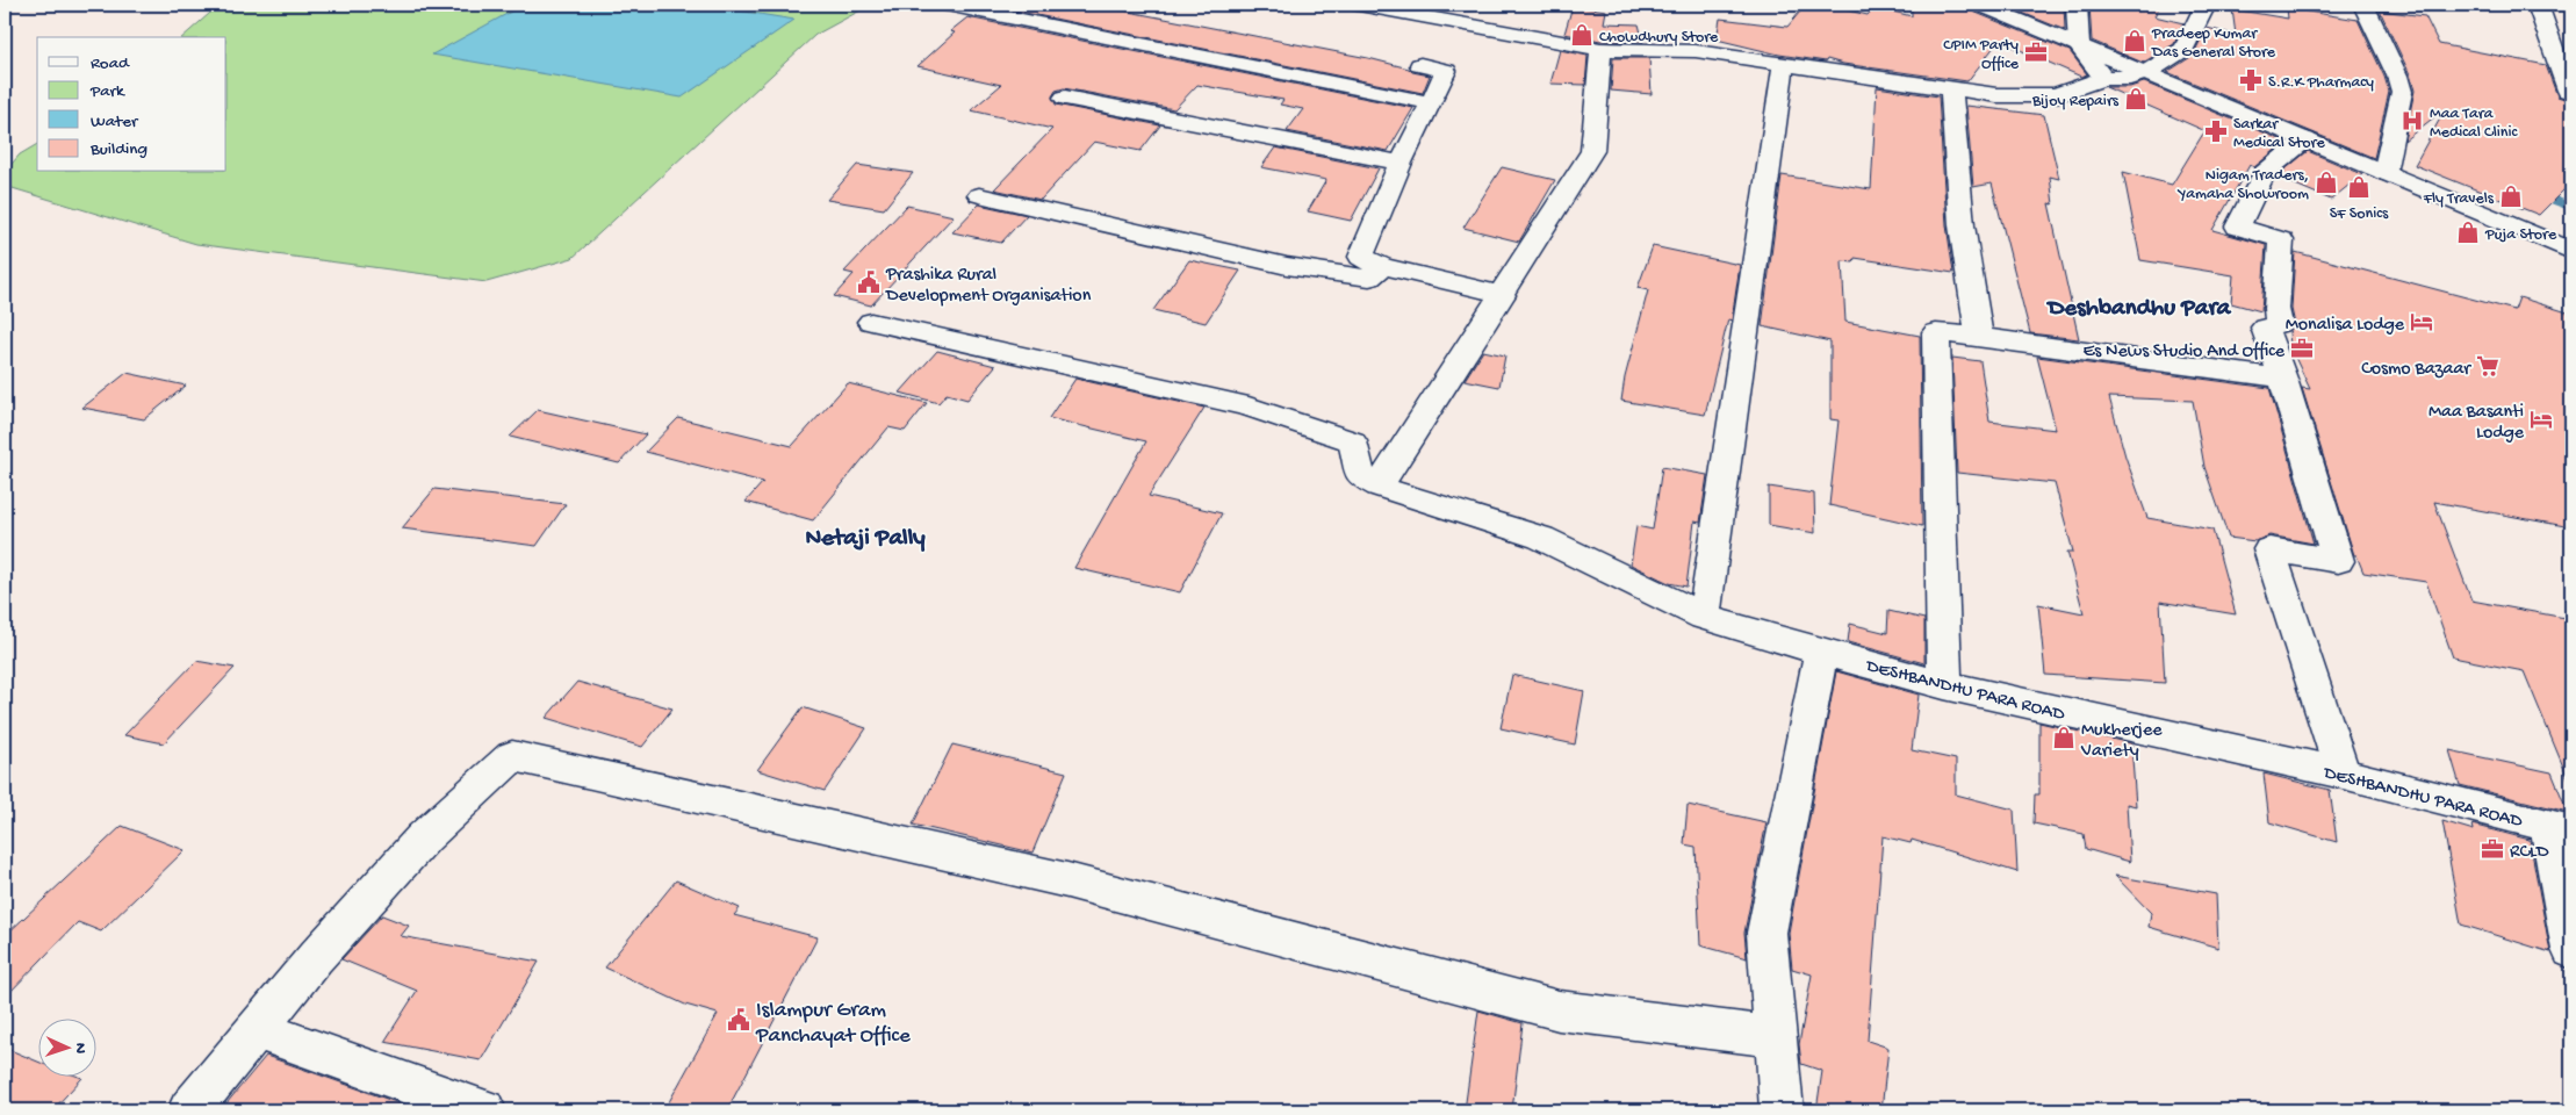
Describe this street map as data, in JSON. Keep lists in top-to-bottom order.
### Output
{
  "streets": {
    "street": ["DESHBANDHU PARA ROAD"]
  },
  "districts": ["Deshbandhu Para", "Netaji Pally"],
  "places": {
    "shop": [
      "Chowdhury Store",
      "Pradeep Kumar Das General Store",
      "Bijoy Repairs",
      "Nigam Traders, Yamaha Showroom",
      "SF Sonics",
      "Fly Travels",
      "Puja Store",
      "Mukherjee Variety"
    ],
    "office": ["CPIM Party Office", "Es News Studio And Office", "RCLD"],
    "pharmacy": ["S.R.K Pharmacy", "Sarkar Medical Store"],
    "hospital": ["Maa Tara Medical Clinic"],
    "public building": ["Prashika Rural Development Organisation", "Islampur Gram Panchayat Office"],
    "hotel": ["Monalisa Lodge", "Maa Basanti Lodge"],
    "supermarket": ["Cosmo Bazaar"]
  },
  "legend": [
    "Road",
    "Park",
    "Water",
    "Building"
  ],
  "north": "right"
}
